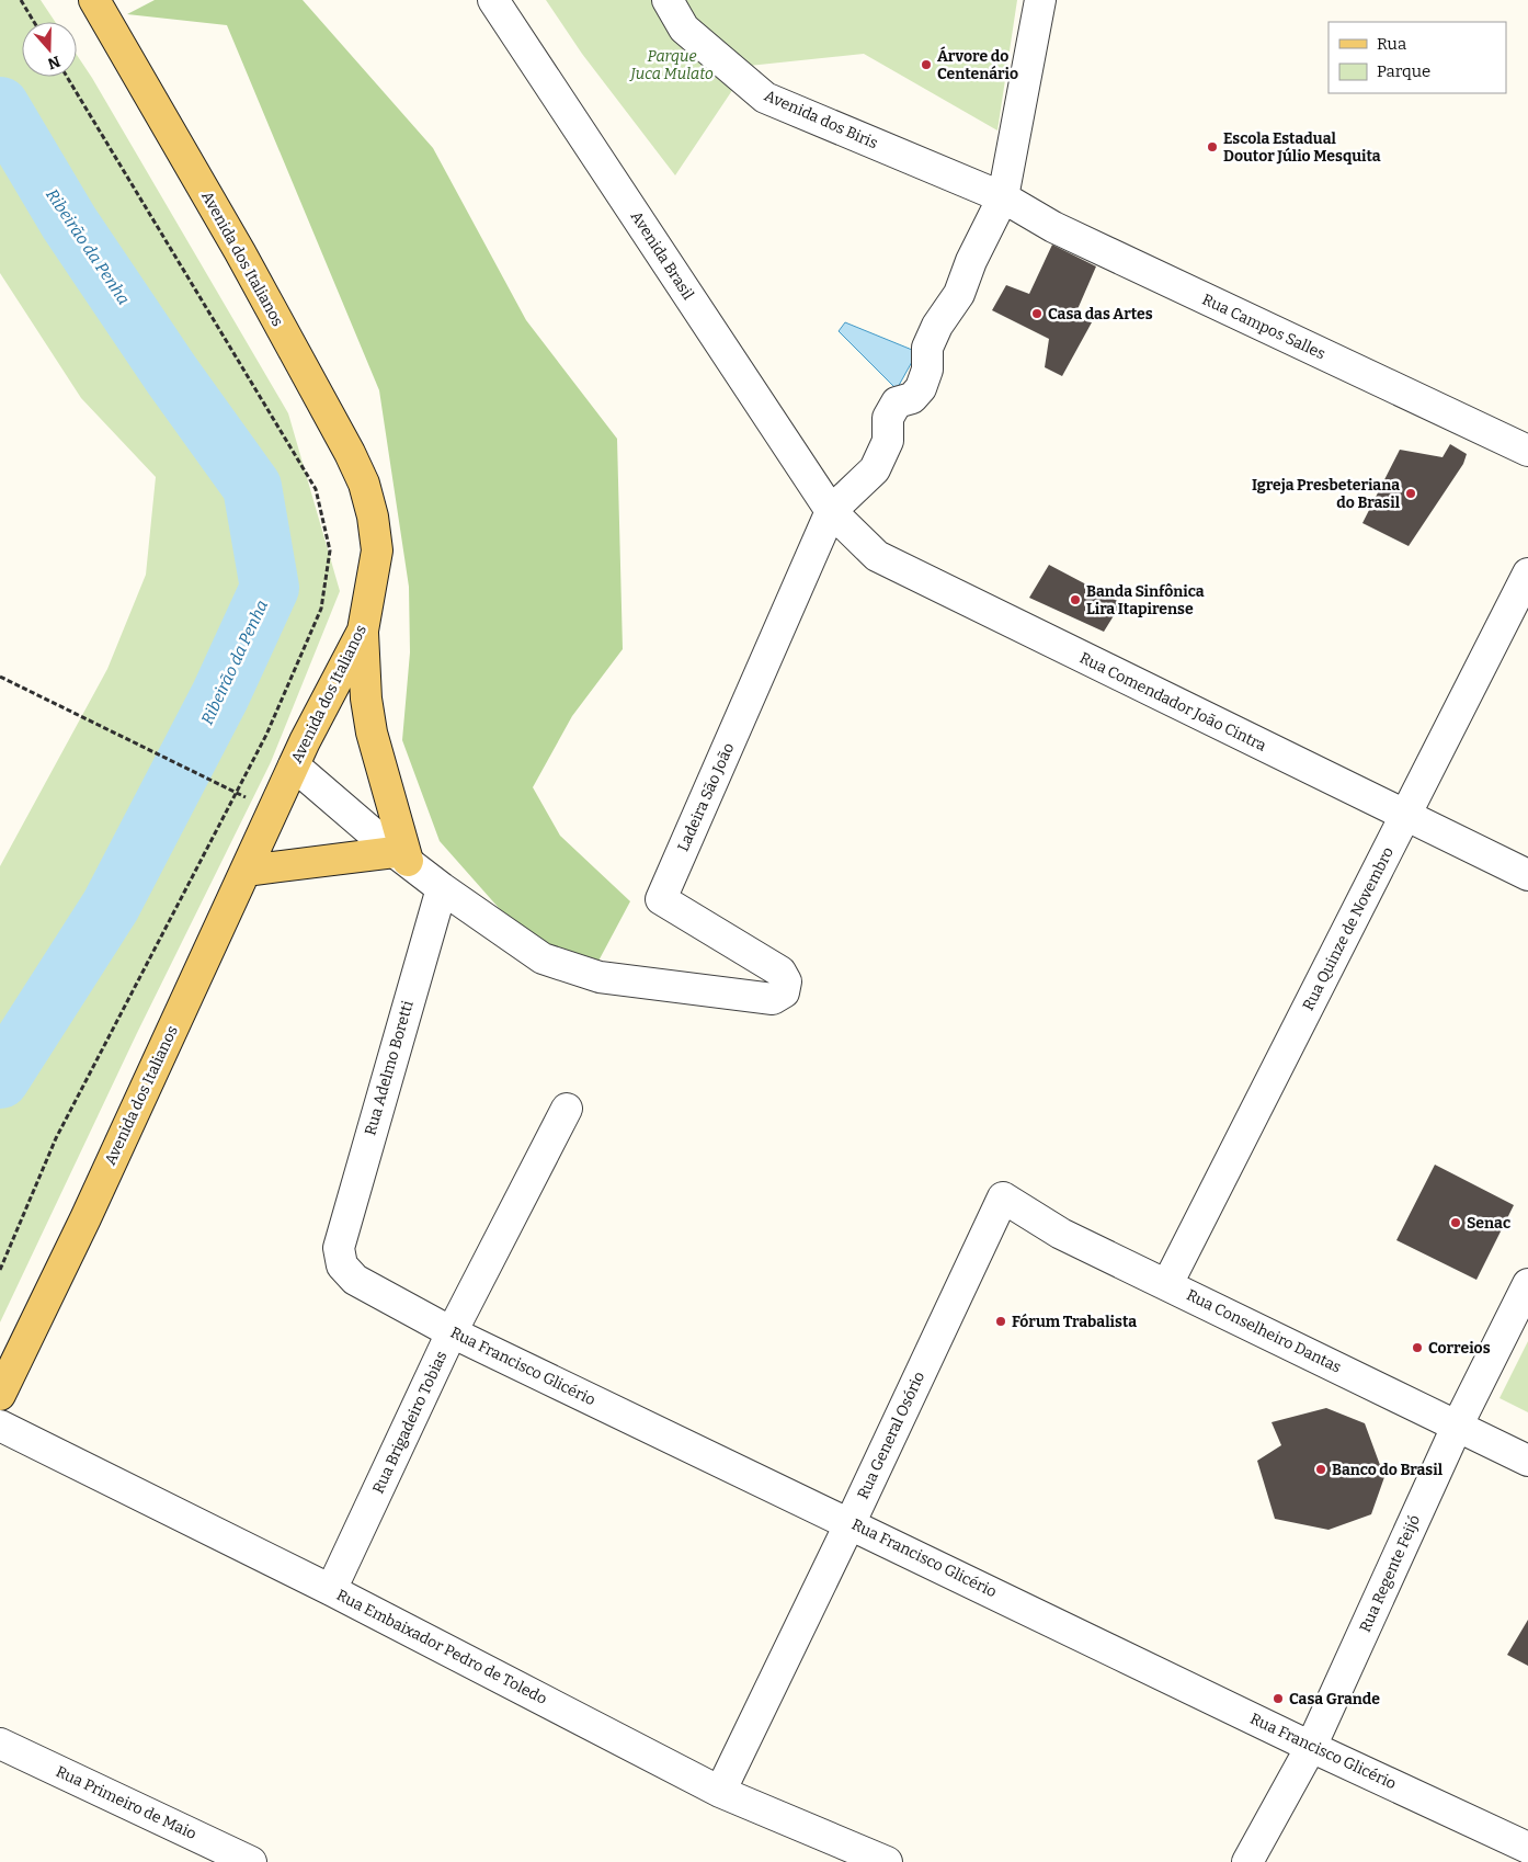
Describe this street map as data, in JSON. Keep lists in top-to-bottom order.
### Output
{
  "streets": {
    "main road": ["Avenida dos Italianos"],
    "street": [
      "Avenida dos Biris",
      "Avenida Brasil",
      "Rua Campos Salles",
      "Rua Comendador João Cintra",
      "Ladeira São João",
      "Rua Quinze de Novembro",
      "Rua Adelmo Boretti",
      "Rua Conselheiro Dantas",
      "Rua Francisco Glicério",
      "Rua Brigadeiro Tobias",
      "Rua General Osório",
      "Rua Regente Feijó",
      "Rua Embaixador Pedro de Toledo",
      "Rua Primeiro de Maio"
    ]
  },
  "crossings": [
    ["Avenida dos Biris", "Rua Campos Salles"],
    ["Avenida dos Biris", "Ladeira São João"],
    ["Avenida Brasil", "Rua Comendador João Cintra"],
    ["Avenida Brasil", "Ladeira São João"],
    ["Avenida dos Italianos", "Ladeira São João"],
    ["Rua Campos Salles", "Ladeira São João"],
    ["Rua Comendador João Cintra", "Ladeira São João"],
    ["Rua Comendador João Cintra", "Rua Quinze de Novembro"],
    ["Ladeira São João", "Rua Adelmo Boretti"],
    ["Rua Quinze de Novembro", "Rua Conselheiro Dantas"],
    ["Rua Adelmo Boretti", "Rua Francisco Glicério"],
    ["Rua Conselheiro Dantas", "Rua General Osório"],
    ["Rua Conselheiro Dantas", "Rua Regente Feijó"],
    ["Rua Francisco Glicério", "Rua Brigadeiro Tobias"],
    ["Rua Francisco Glicério", "Rua General Osório"],
    ["Rua Francisco Glicério", "Rua Regente Feijó"],
    ["Rua Brigadeiro Tobias", "Rua Embaixador Pedro de Toledo"],
    ["Rua General Osório", "Rua Embaixador Pedro de Toledo"]
  ],
  "water": ["Ribeirão da Penha"],
  "parks": ["Parque Juca Mulato"],
  "places": [
    "Árvore do Centenário",
    "Escola Estadual Doutor Júlio Mesquita",
    "Casa das Artes",
    "Igreja Presbeteriana do Brasil",
    "Banda Sinfônica Lira Itapirense",
    "Senac",
    "Fórum Trabalista",
    "Correios",
    "Banco do Brasil",
    "Casa Grande"
  ],
  "legend": ["Rua", "Parque"],
  "north": "bottom"
}
